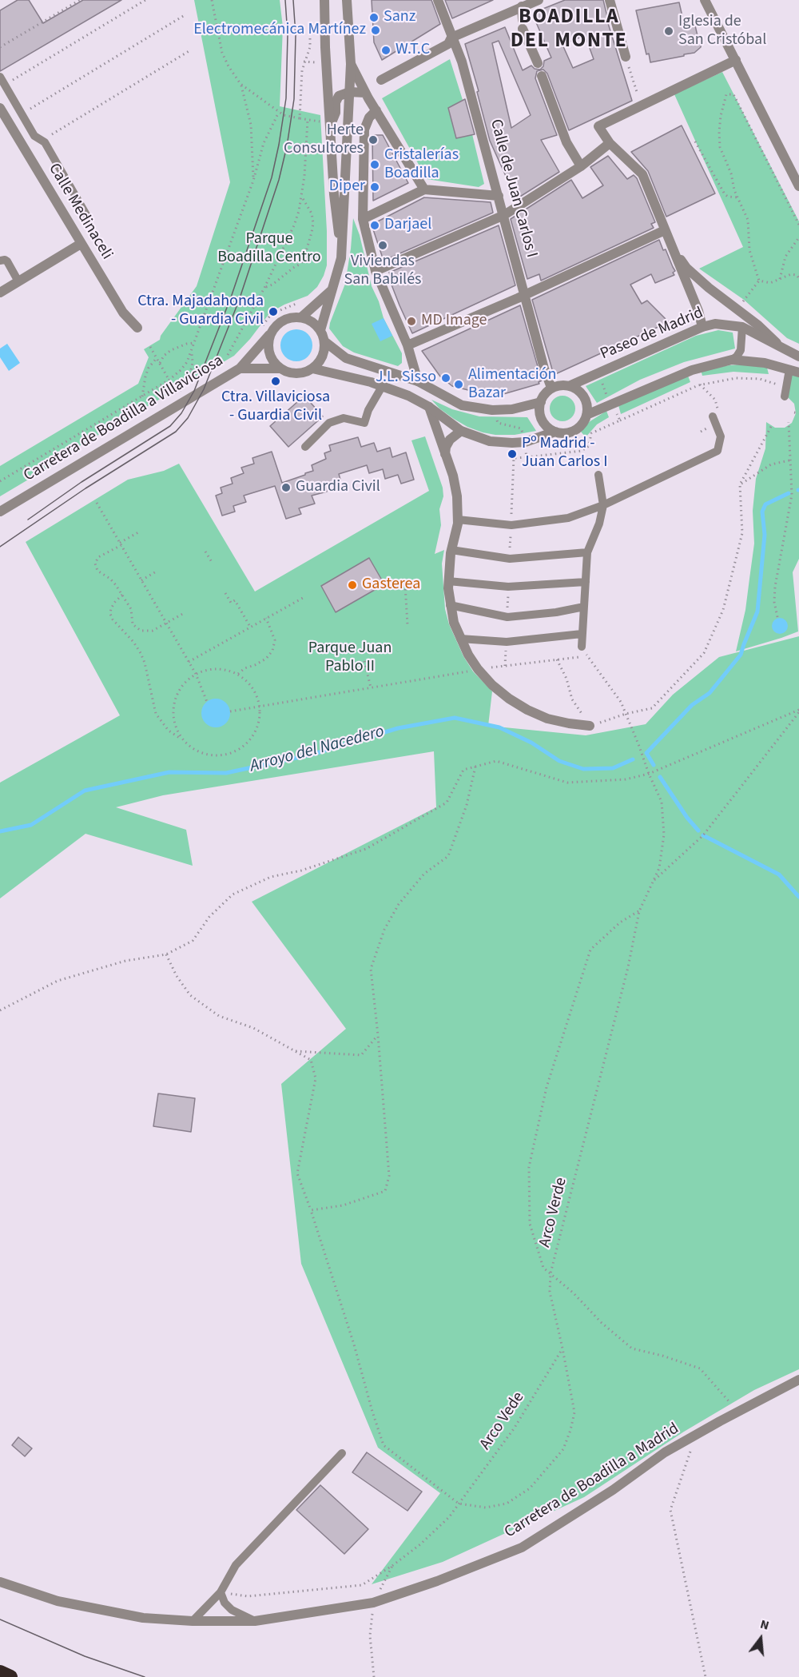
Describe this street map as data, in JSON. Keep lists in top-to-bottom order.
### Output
{
  "streets": {
    "street": [
      "Calle de Juan Carlos I",
      "Calle Medinaceli",
      "Paseo de Madrid",
      "Carretera de Boadilla a Villaviciosa",
      "Carretera de Boadilla a Madrid"
    ],
    "path": ["Arco Verde", "Arco Vede"]
  },
  "crossings": [
    ["Calle de Juan Carlos I", "Paseo de Madrid"],
    ["Arco Verde", "Arco Vede"]
  ],
  "districts": ["BOADILLA DEL MONTE"],
  "water": ["Arroyo del Nacedero"],
  "parks": ["Parque Boadilla Centro", "Parque Juan Pablo II"],
  "places": [
    "Sanz",
    "Electromecánica Martínez",
    "Iglesia de San Cristóbal",
    "W.T.C",
    "Herte Consultores",
    "Cristalerías Boadilla",
    "Diper",
    "Darjael",
    "Viviendas San Babilés",
    "Ctra. Majadahonda - Guardia Civil",
    "MD Image",
    "J.L. Sisso",
    "Ctra. Villaviciosa - Guardia Civil",
    "Alimentación Bazar",
    "Pº Madrid - Juan Carlos I",
    "Guardia Civil",
    "Gasterea"
  ],
  "north": "top"
}
